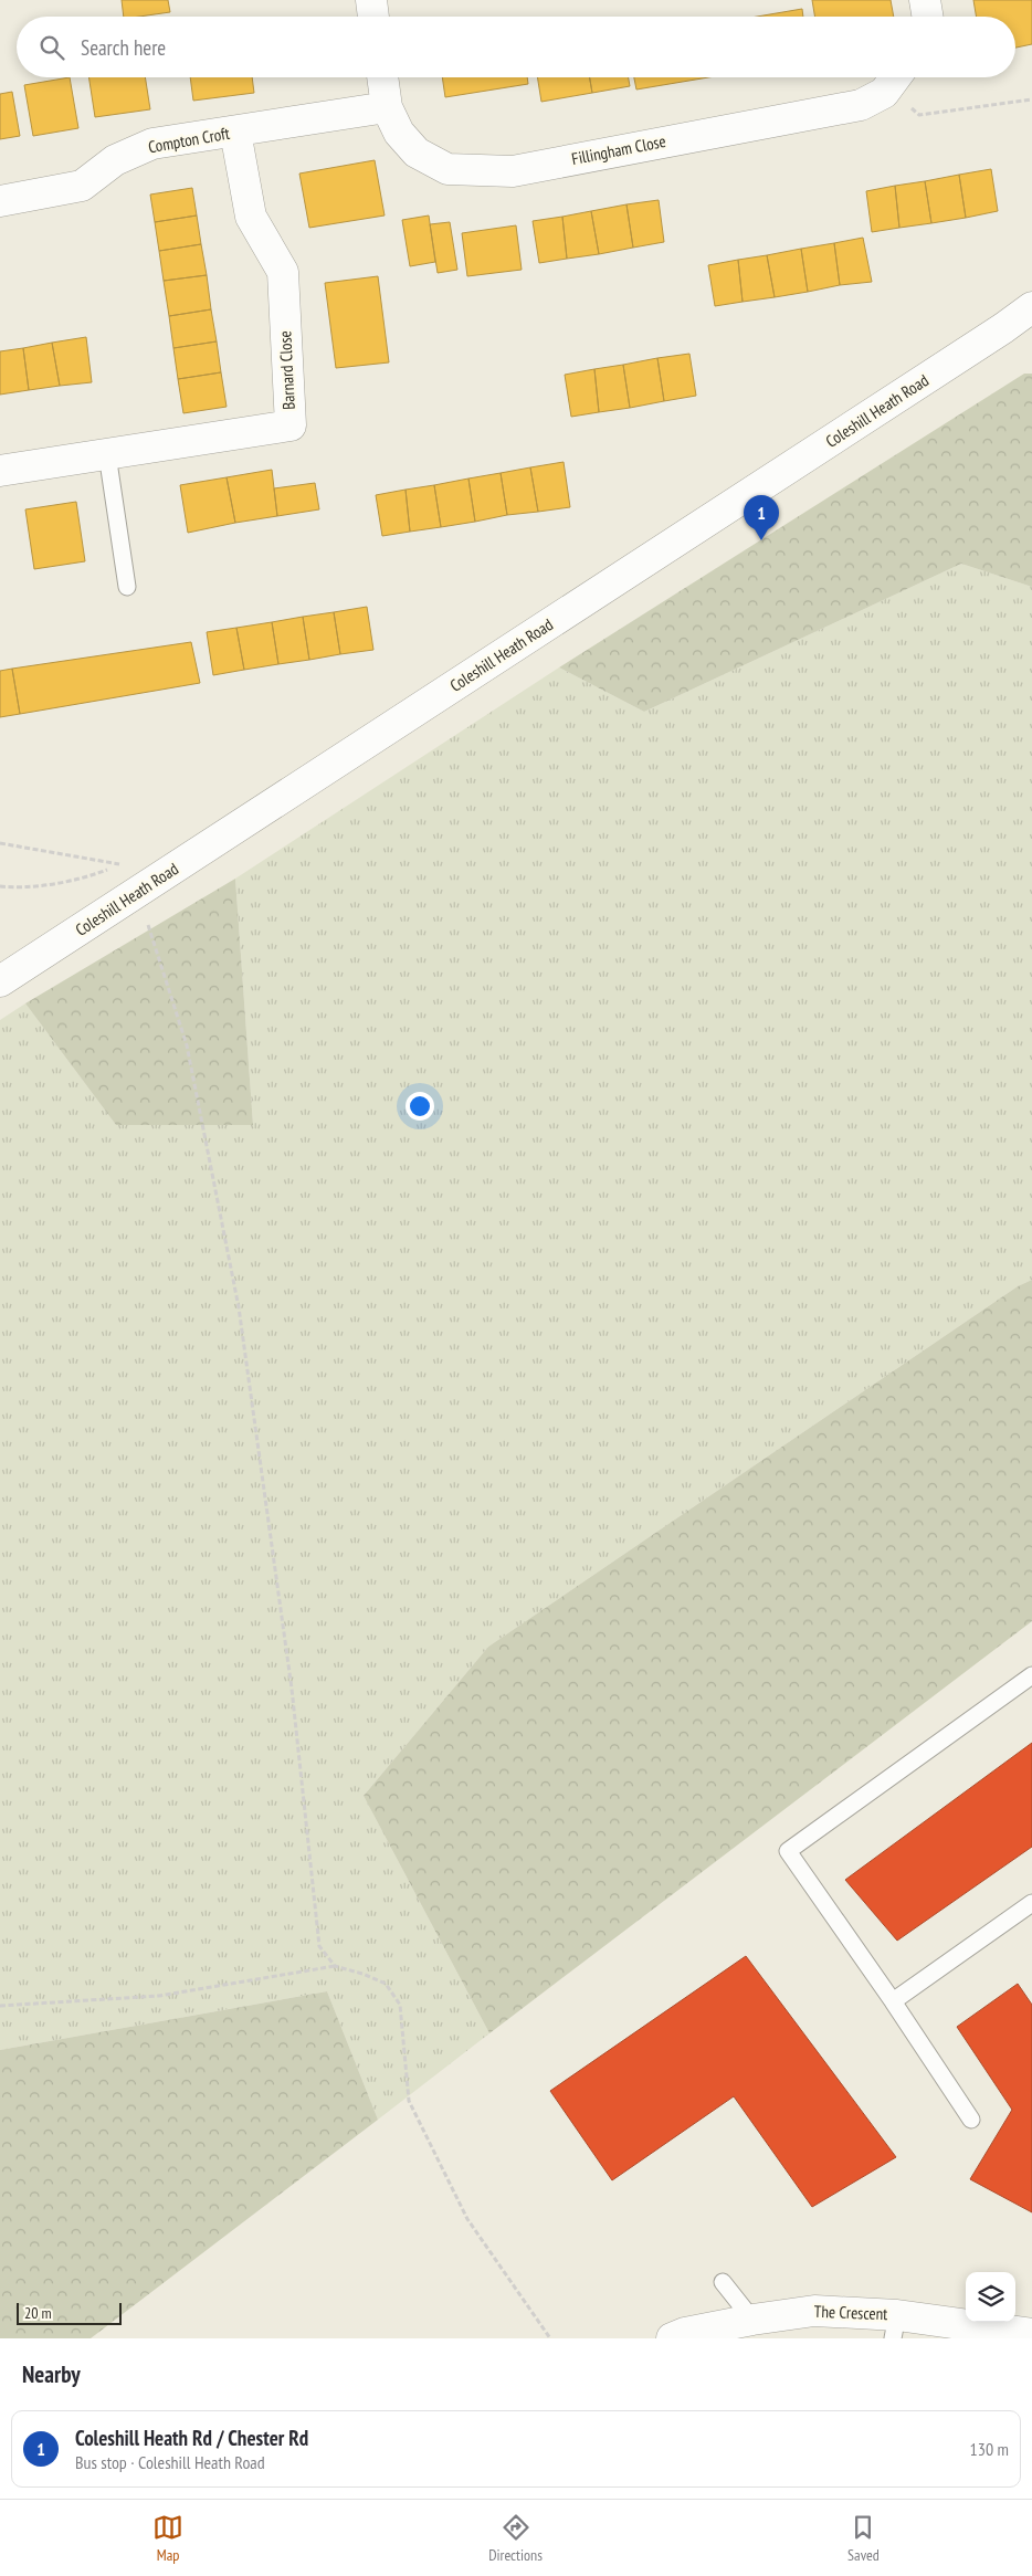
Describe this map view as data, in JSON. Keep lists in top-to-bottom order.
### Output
{
  "streets": {
    "street": [
      "Compton Croft",
      "Fillingham Close",
      "Barnard Close",
      "Coleshill Heath Road",
      "The Crescent"
    ]
  },
  "crossings": [
    ["Compton Croft", "Fillingham Close"],
    ["Compton Croft", "Barnard Close"]
  ],
  "scale_bar": "20 m",
  "page": {
    "search": "Search here",
    "pins": "1",
    "scale": "20 m",
    "heading": "Nearby",
    "list": [
      {
        "mark": "1",
        "name": "Coleshill Heath Rd / Chester Rd",
        "note": "Bus stop · Coleshill Heath Road",
        "value": "130 m"
      }
    ],
    "nav": ["Map", "Directions", "Saved"]
  }
}
